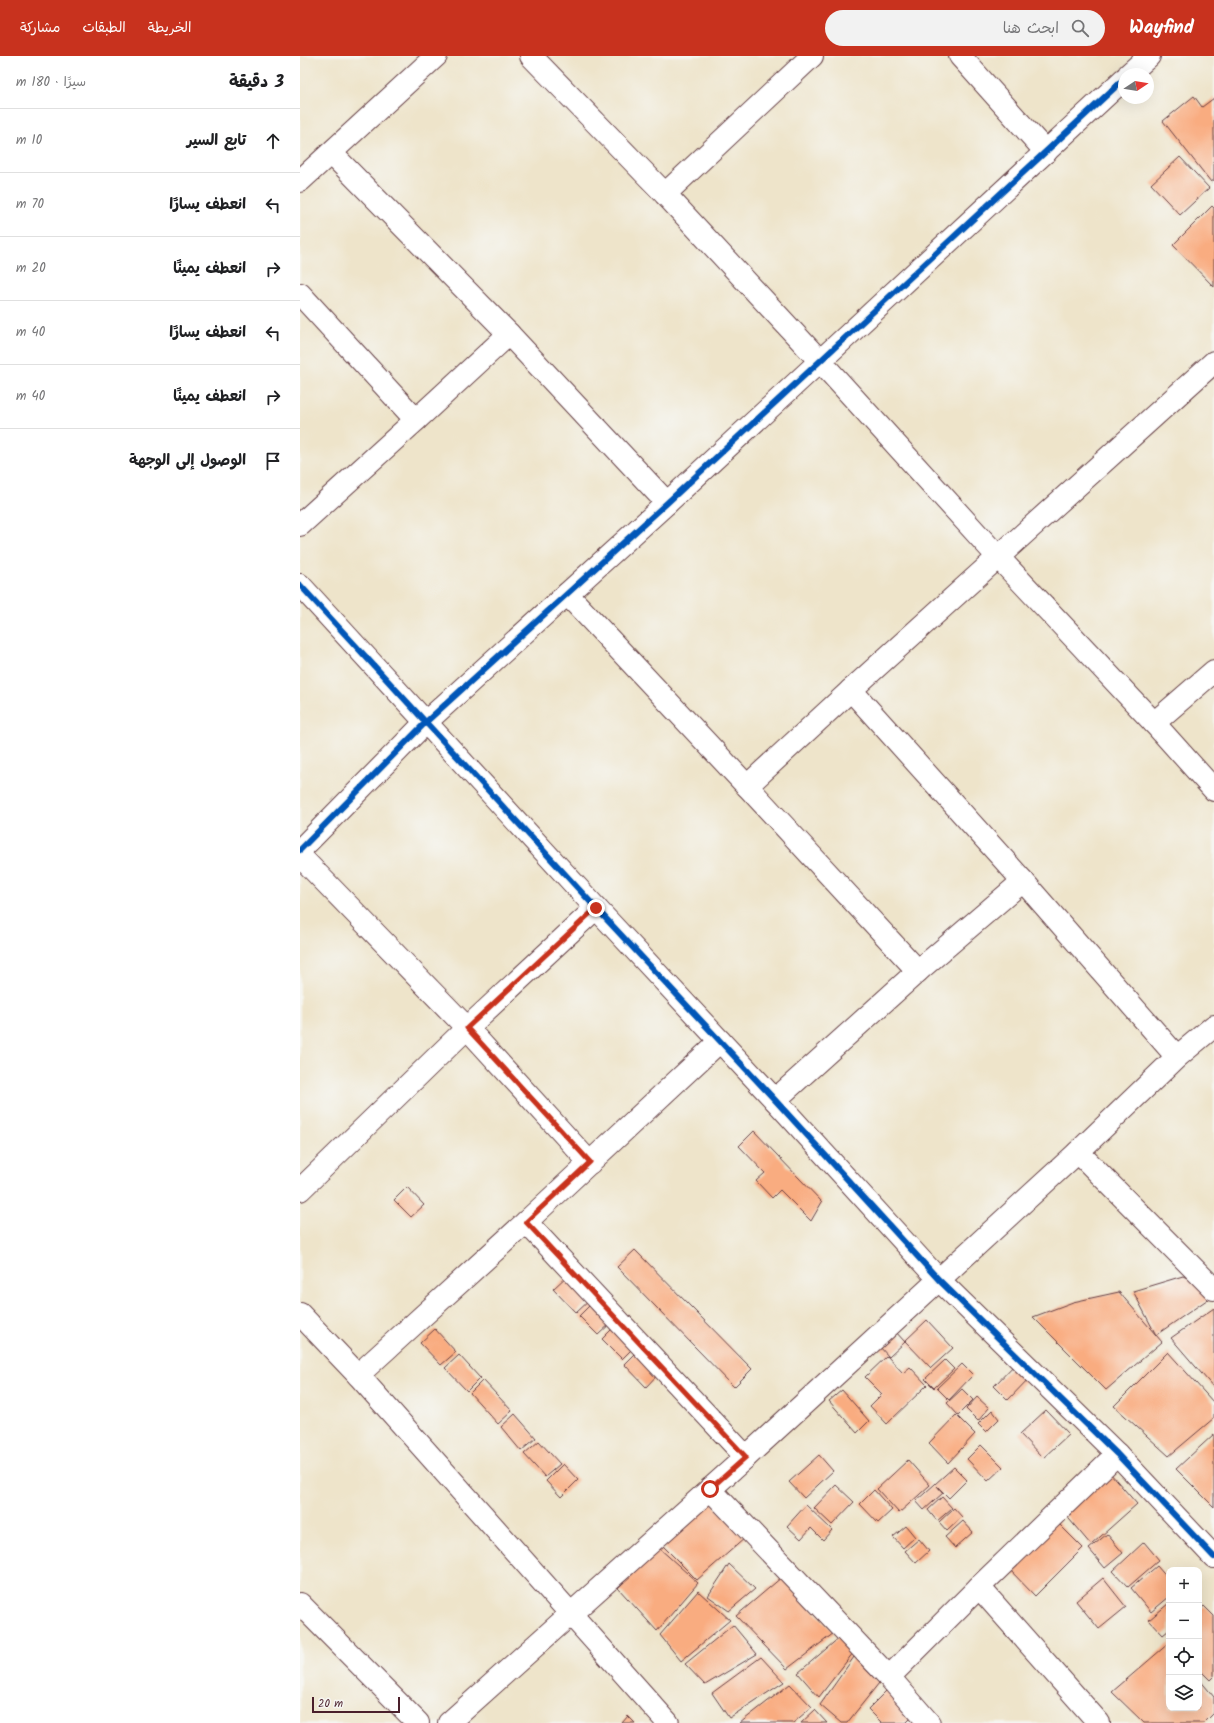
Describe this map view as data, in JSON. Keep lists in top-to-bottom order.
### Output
{
  "scale_bar": "20 m",
  "north": "right",
  "page": {
    "header": "Wayfind",
    "search": "ابحث هنا",
    "nav": ["الخريطة", "الطبقات", "مشاركة"],
    "heading": ["3 دقيقة", "سيرًا · 180 m"],
    "list": [
      ["تابع السير", "10 m"],
      ["انعطف يسارًا", "70 m"],
      ["انعطف يمينًا", "20 m"],
      ["انعطف يسارًا", "40 m"],
      ["انعطف يمينًا", "40 m"],
      "الوصول إلى الوجهة"
    ],
    "map_buttons": ["+", "−"],
    "scale": "20 m"
  }
}
